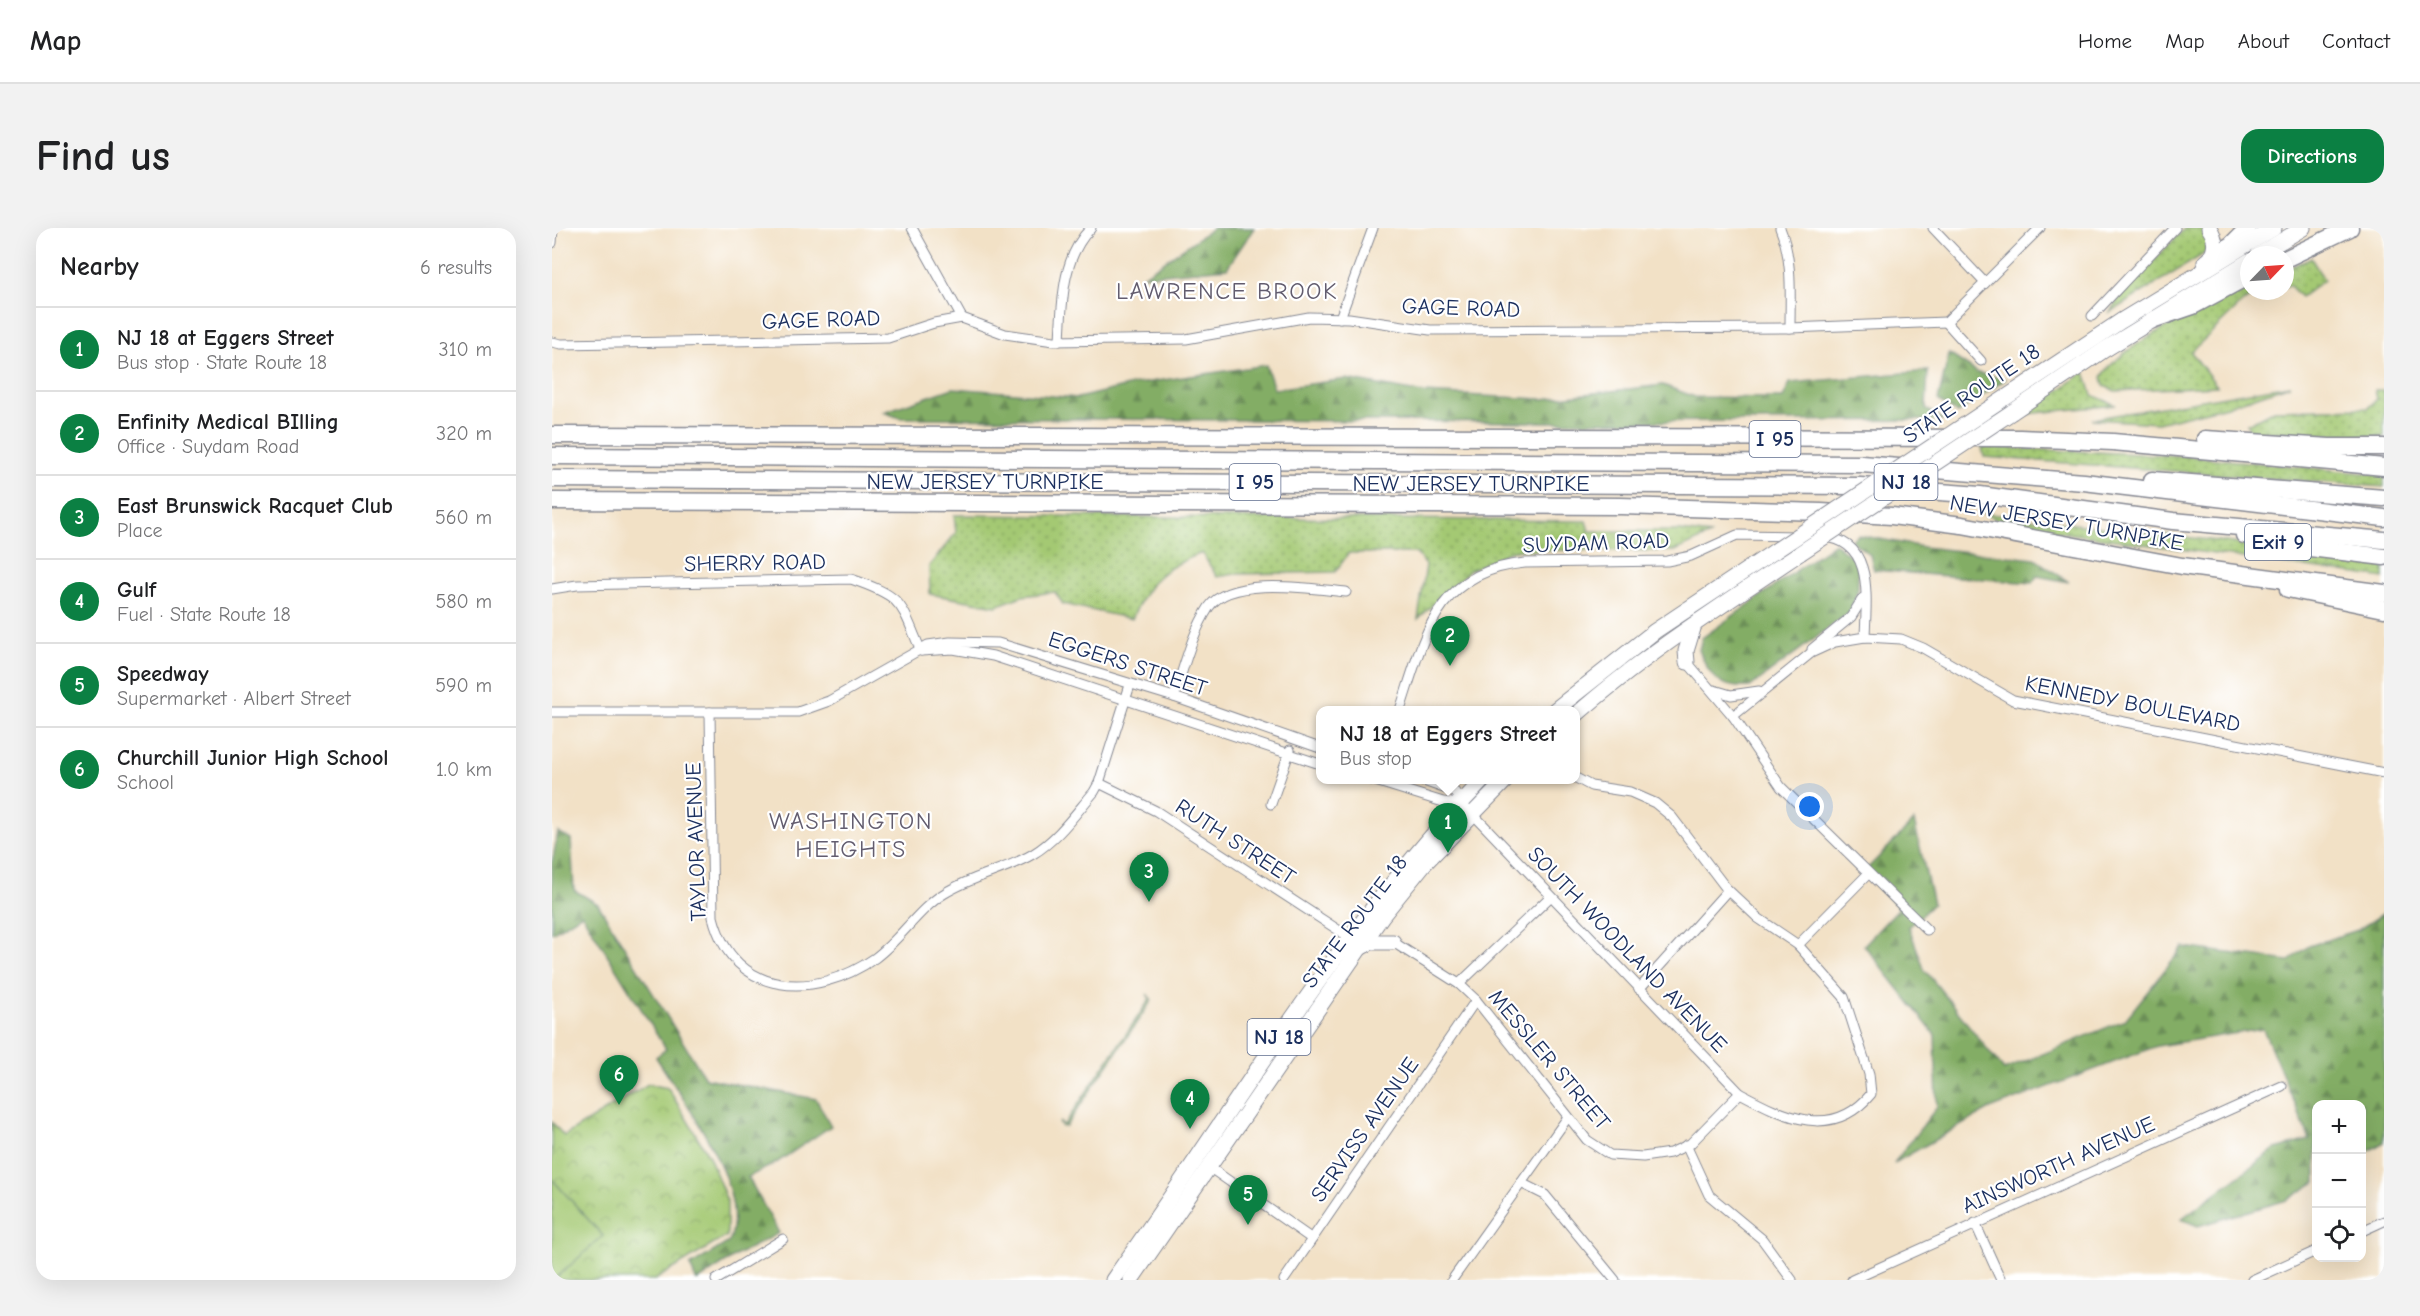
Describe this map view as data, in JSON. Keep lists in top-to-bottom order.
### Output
{
  "streets": {
    "highway": [
      "STATE ROUTE 18",
      "I 95",
      "NEW JERSEY TURNPIKE",
      "NJ 18",
      "Exit 9"
    ],
    "street": [
      "GAGE ROAD",
      "SUYDAM ROAD",
      "SHERRY ROAD",
      "EGGERS STREET",
      "KENNEDY BOULEVARD",
      "RUTH STREET",
      "TAYLOR AVENUE",
      "SOUTH WOODLAND AVENUE",
      "MESSLER STREET",
      "SERVISS AVENUE",
      "AINSWORTH AVENUE"
    ]
  },
  "crossings": [
    ["STATE ROUTE 18", "RUTH STREET"],
    ["STATE ROUTE 18", "SOUTH WOODLAND AVENUE"],
    ["NEW JERSEY TURNPIKE", "Exit 9"],
    ["SUYDAM ROAD", "KENNEDY BOULEVARD"],
    ["SHERRY ROAD", "EGGERS STREET"],
    ["EGGERS STREET", "TAYLOR AVENUE"],
    ["RUTH STREET", "TAYLOR AVENUE"],
    ["SOUTH WOODLAND AVENUE", "MESSLER STREET"],
    ["MESSLER STREET", "SERVISS AVENUE"]
  ],
  "districts": ["LAWRENCE BROOK", "WASHINGTON HEIGHTS"],
  "north": "top right",
  "page": {
    "header": "Map",
    "nav": [
      "Home",
      "Map",
      "About",
      "Contact"
    ],
    "buttons": "Directions",
    "title": "Find us",
    "heading": ["Nearby", "6 results"],
    "list": [
      {
        "mark": "1",
        "name": "NJ 18 at Eggers Street",
        "note": "Bus stop · State Route 18",
        "value": "310 m"
      },
      {
        "mark": "2",
        "name": "Enfinity Medical BIlling",
        "note": "Office · Suydam Road",
        "value": "320 m"
      },
      {
        "mark": "3",
        "name": "East Brunswick Racquet Club",
        "note": "Place",
        "value": "560 m"
      },
      {
        "mark": "4",
        "name": "Gulf",
        "note": "Fuel · State Route 18",
        "value": "580 m"
      },
      {
        "mark": "5",
        "name": "Speedway",
        "note": "Supermarket · Albert Street",
        "value": "590 m"
      },
      {
        "mark": "6",
        "name": "Churchill Junior High School",
        "note": "School",
        "value": "1.0 km"
      }
    ],
    "pins": [
      "2",
      "1",
      "3",
      "6",
      "4",
      "5"
    ],
    "popup": ["NJ 18 at Eggers Street", "Bus stop"],
    "map_buttons": ["+", "−"]
  }
}
